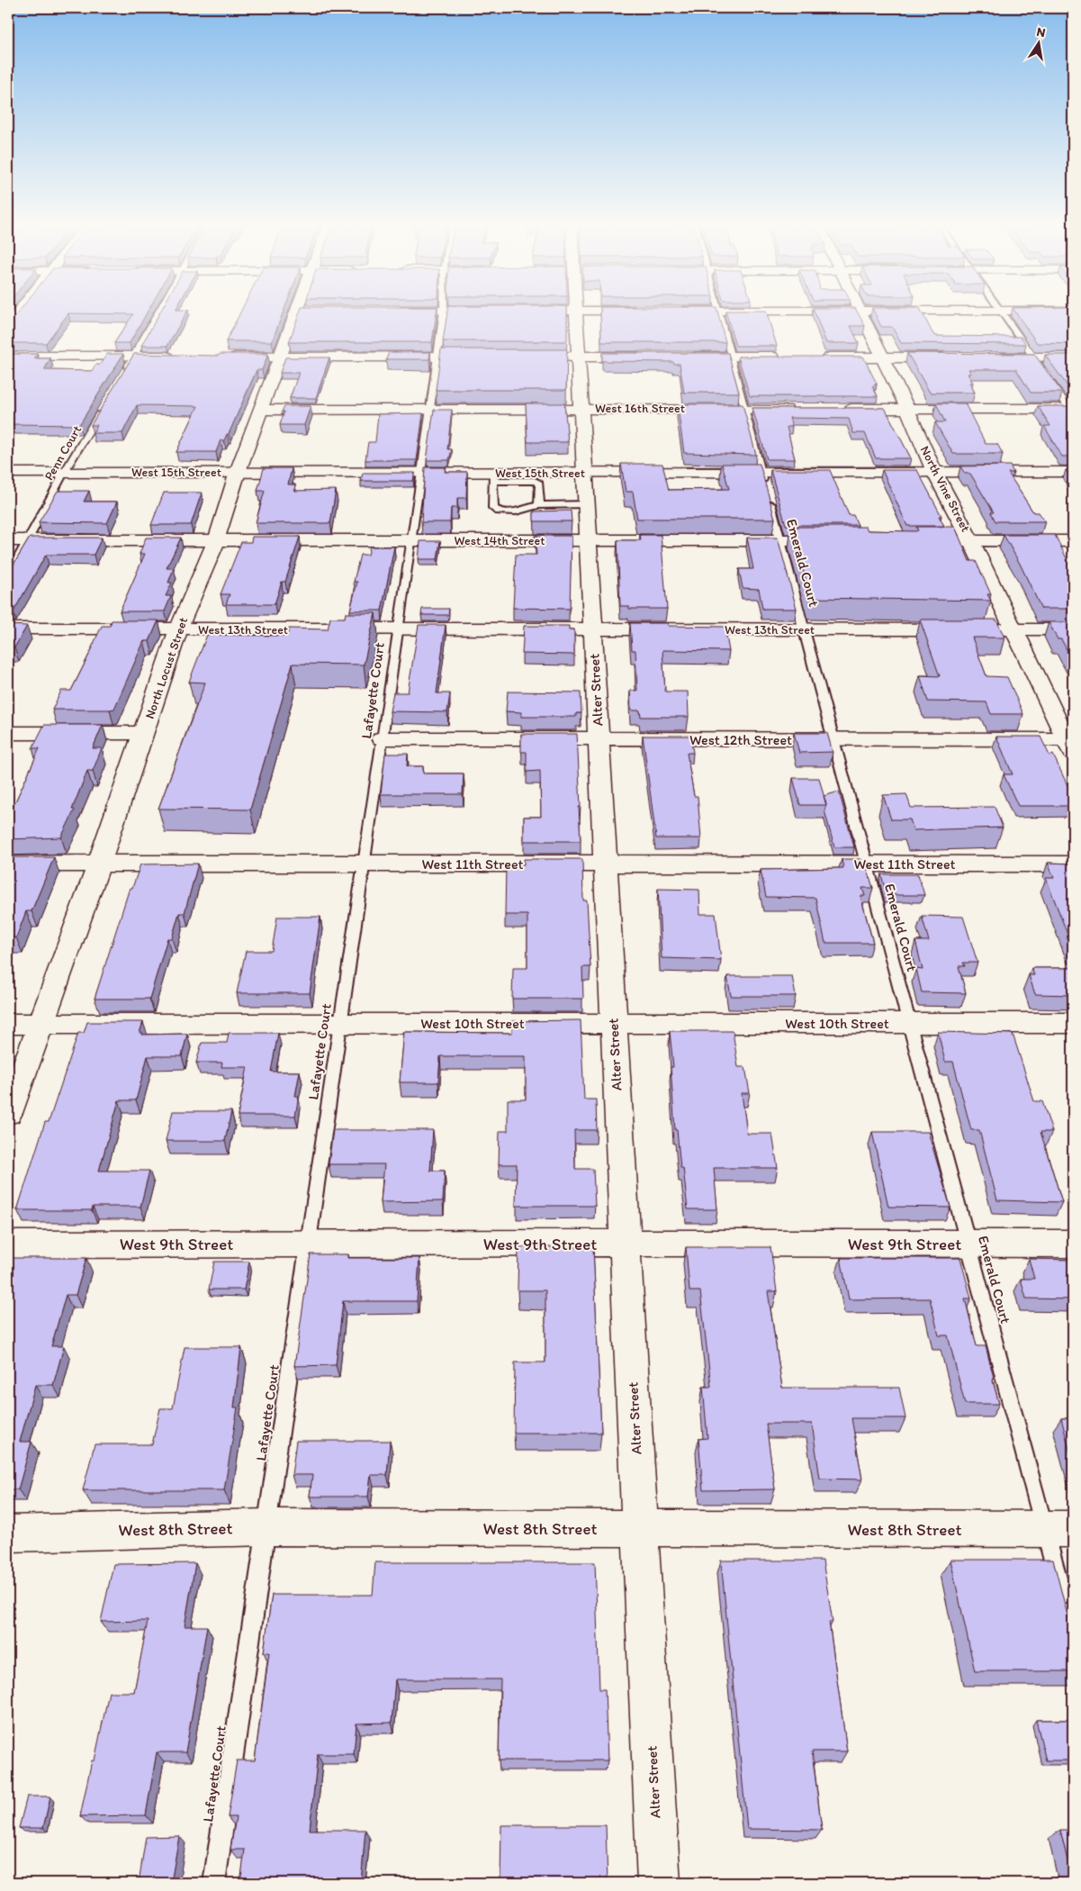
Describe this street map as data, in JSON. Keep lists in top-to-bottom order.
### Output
{
  "streets": {
    "street": [
      "West 16th Street",
      "West 15th Street",
      "North Vine Street",
      "West 14th Street",
      "West 13th Street",
      "North Locust Street",
      "Alter Street",
      "West 12th Street",
      "West 11th Street",
      "West 10th Street",
      "West 9th Street",
      "West 8th Street"
    ],
    "lane": ["Penn Court", "Emerald Court", "Lafayette Court"]
  },
  "crossings": [
    ["West 16th Street", "Emerald Court"],
    ["West 16th Street", "North Locust Street"],
    ["West 16th Street", "Alter Street"],
    ["West 16th Street", "Lafayette Court"],
    ["Penn Court", "West 15th Street"],
    ["Penn Court", "West 14th Street"],
    ["West 15th Street", "North Vine Street"],
    ["West 15th Street", "Emerald Court"],
    ["West 15th Street", "North Locust Street"],
    ["West 15th Street", "Alter Street"],
    ["West 15th Street", "Lafayette Court"],
    ["North Vine Street", "West 13th Street"],
    ["North Vine Street", "West 12th Street"],
    ["West 14th Street", "Emerald Court"],
    ["West 14th Street", "North Locust Street"],
    ["West 14th Street", "Alter Street"],
    ["West 14th Street", "Lafayette Court"],
    ["Emerald Court", "West 13th Street"],
    ["Emerald Court", "West 12th Street"],
    ["Emerald Court", "West 11th Street"],
    ["Emerald Court", "West 10th Street"],
    ["Emerald Court", "West 9th Street"],
    ["Emerald Court", "West 8th Street"],
    ["West 13th Street", "North Locust Street"],
    ["West 13th Street", "Alter Street"],
    ["West 13th Street", "Lafayette Court"],
    ["North Locust Street", "West 11th Street"],
    ["North Locust Street", "West 10th Street"],
    ["Alter Street", "West 12th Street"],
    ["Alter Street", "West 11th Street"],
    ["Alter Street", "West 10th Street"],
    ["Alter Street", "West 9th Street"],
    ["Alter Street", "West 8th Street"],
    ["Lafayette Court", "West 12th Street"],
    ["Lafayette Court", "West 11th Street"],
    ["Lafayette Court", "West 10th Street"],
    ["Lafayette Court", "West 9th Street"],
    ["Lafayette Court", "West 8th Street"]
  ],
  "north": "top"
}
